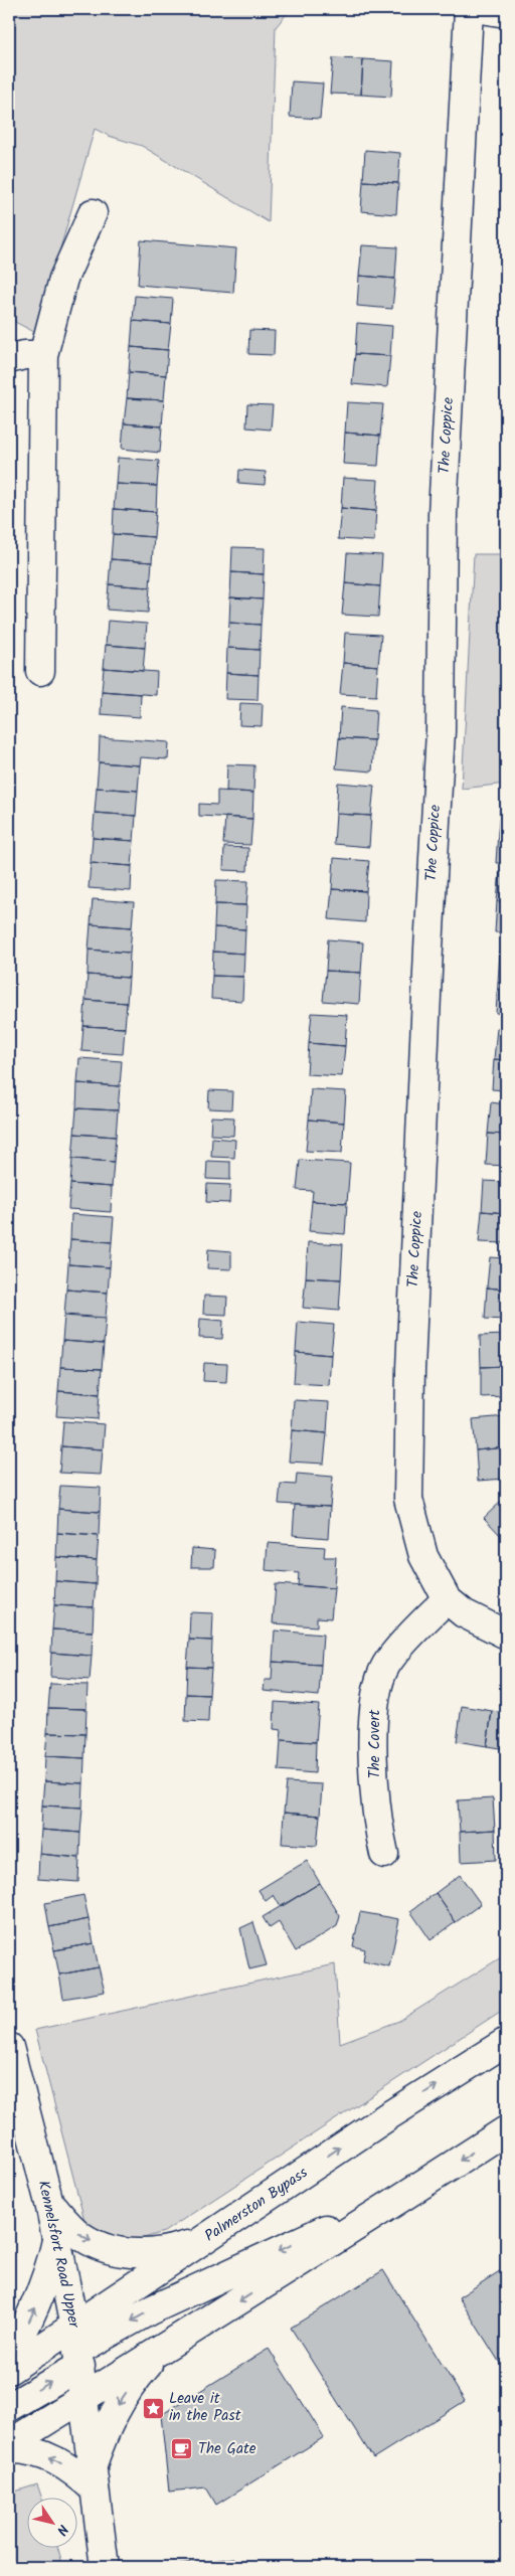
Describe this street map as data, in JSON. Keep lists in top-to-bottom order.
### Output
{
  "streets": {
    "street": [
      "The Coppice",
      "The Covert",
      "Palmerston Bypass",
      "Kennelsfort Road Upper"
    ]
  },
  "crossings": [
    ["The Coppice", "The Covert"],
    ["Palmerston Bypass", "Kennelsfort Road Upper"]
  ],
  "places": {
    "place": ["Leave it in the Past"],
    "cafe": ["The Gate"]
  },
  "north": "bottom right"
}
